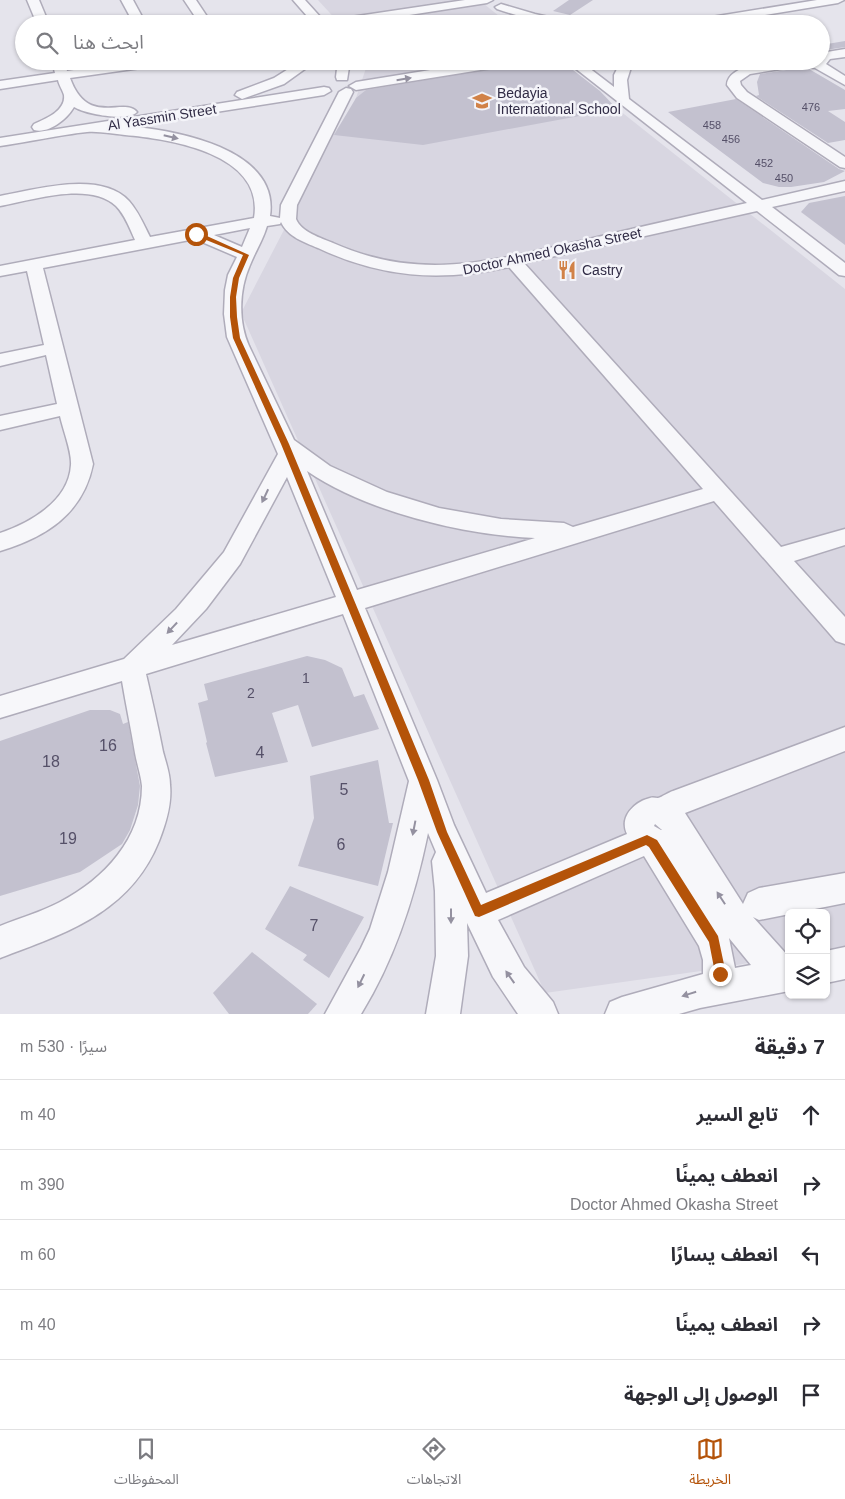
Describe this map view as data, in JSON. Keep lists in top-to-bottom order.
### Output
{
  "streets": {
    "street": ["Al Yassmin Street", "Doctor Ahmed Okasha Street"]
  },
  "places": {
    "school or university": ["Bedayia International School"],
    "restaurant": ["Castry"]
  },
  "house_numbers": [
    "476",
    "458",
    "456",
    "452",
    "450",
    "1",
    "2",
    "16",
    "4",
    "18",
    "5",
    "19",
    "6",
    "7"
  ],
  "page": {
    "search": "ابحث هنا",
    "heading": ["7 دقيقة", "سيرًا · 530 m"],
    "list": [
      ["تابع السير", "40 m"],
      ["انعطف يمينًا", "Doctor Ahmed Okasha Street", "390 m"],
      ["انعطف يسارًا", "60 m"],
      ["انعطف يمينًا", "40 m"],
      "الوصول إلى الوجهة"
    ],
    "nav": ["الخريطة", "الاتجاهات", "المحفوظات"]
  }
}
